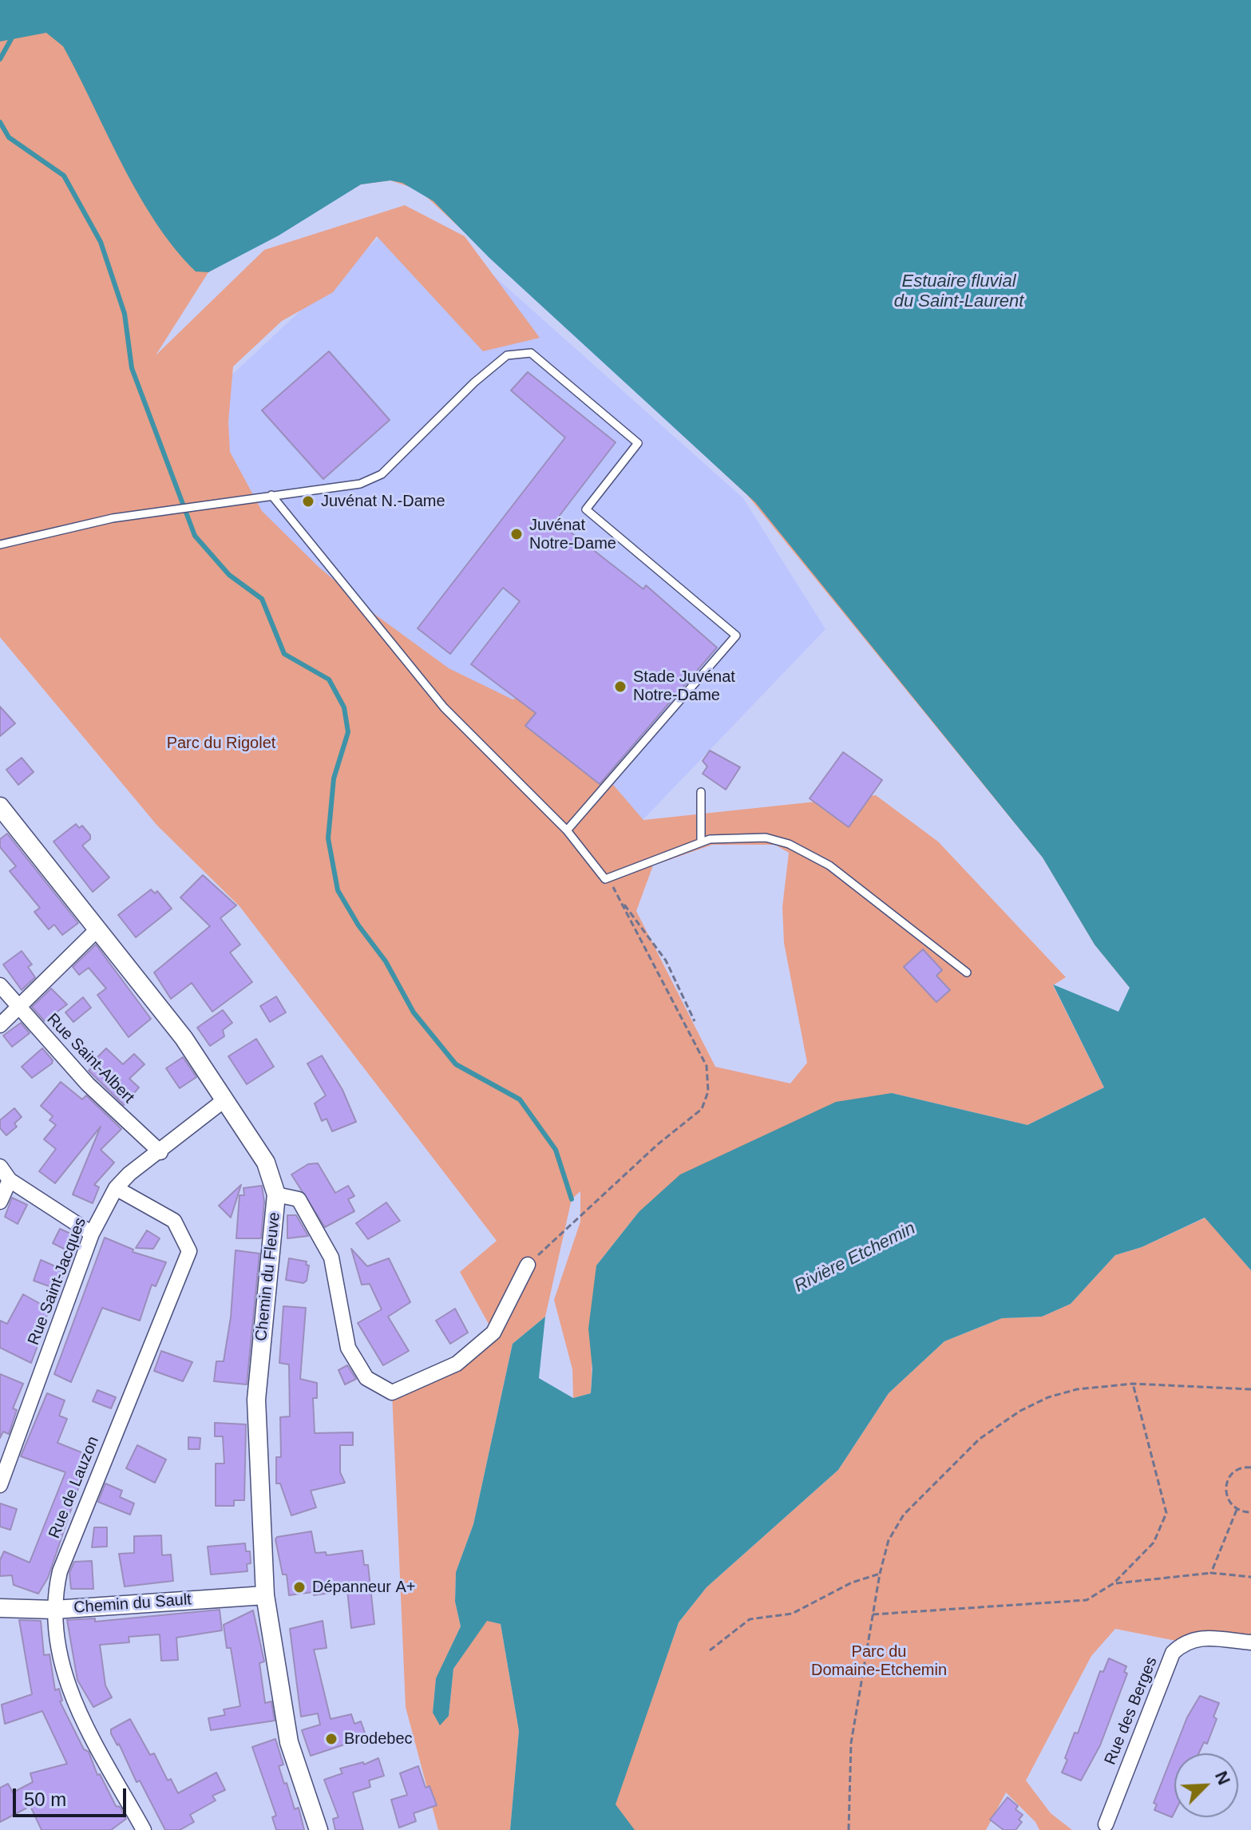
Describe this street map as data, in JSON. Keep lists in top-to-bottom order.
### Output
{
  "streets": {
    "street": [
      "Rue Saint-Albert",
      "Chemin du Fleuve",
      "Rue Saint-Jacques",
      "Rue de Lauzon",
      "Chemin du Sault",
      "Rue des Berges"
    ]
  },
  "crossings": [
    ["Rue Saint-Albert", "Rue Saint-Jacques"],
    ["Chemin du Fleuve", "Rue Saint-Jacques"],
    ["Chemin du Fleuve", "Chemin du Sault"],
    ["Rue Saint-Jacques", "Rue de Lauzon"],
    ["Rue de Lauzon", "Chemin du Sault"]
  ],
  "water": ["Estuaire fluvial du Saint-Laurent", "Rivière Etchemin"],
  "parks": ["Parc du Rigolet", "Parc du Domaine-Etchemin"],
  "places": [
    "Juvénat N.-Dame",
    "Juvénat Notre-Dame",
    "Stade Juvénat Notre-Dame",
    "Dépanneur A+",
    "Brodebec"
  ],
  "scale_bar": "50 m",
  "north": "top right"
}
